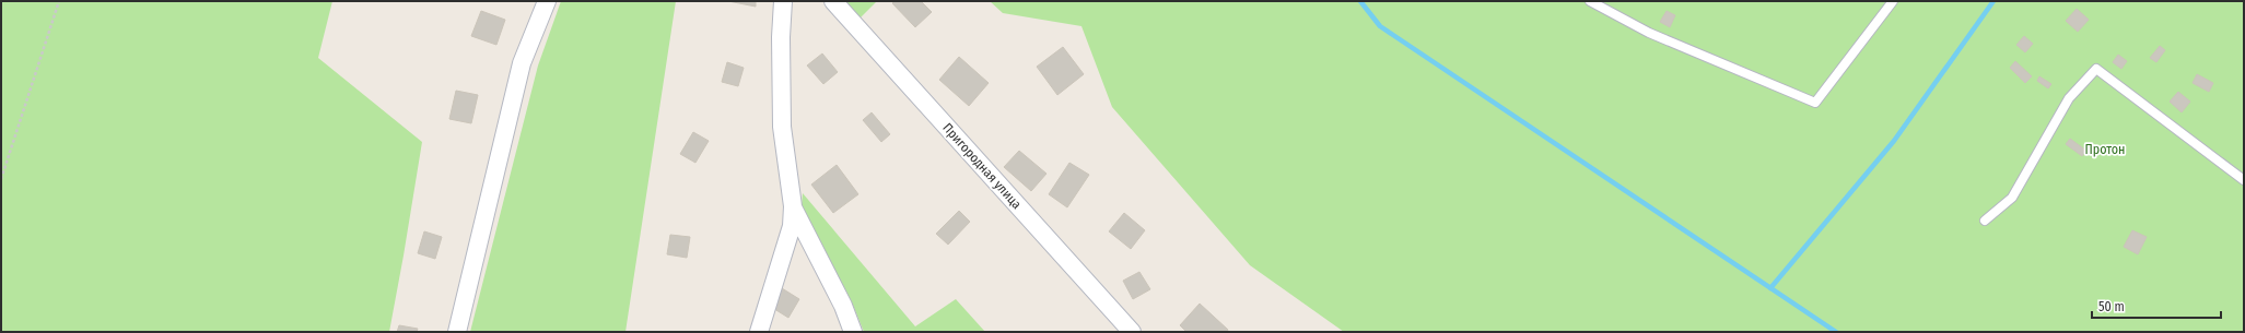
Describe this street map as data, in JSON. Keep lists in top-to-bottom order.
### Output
{
  "streets": {
    "street": ["Пригородная улица"]
  },
  "parks": ["Протон"],
  "scale_bar": "50 m"
}
